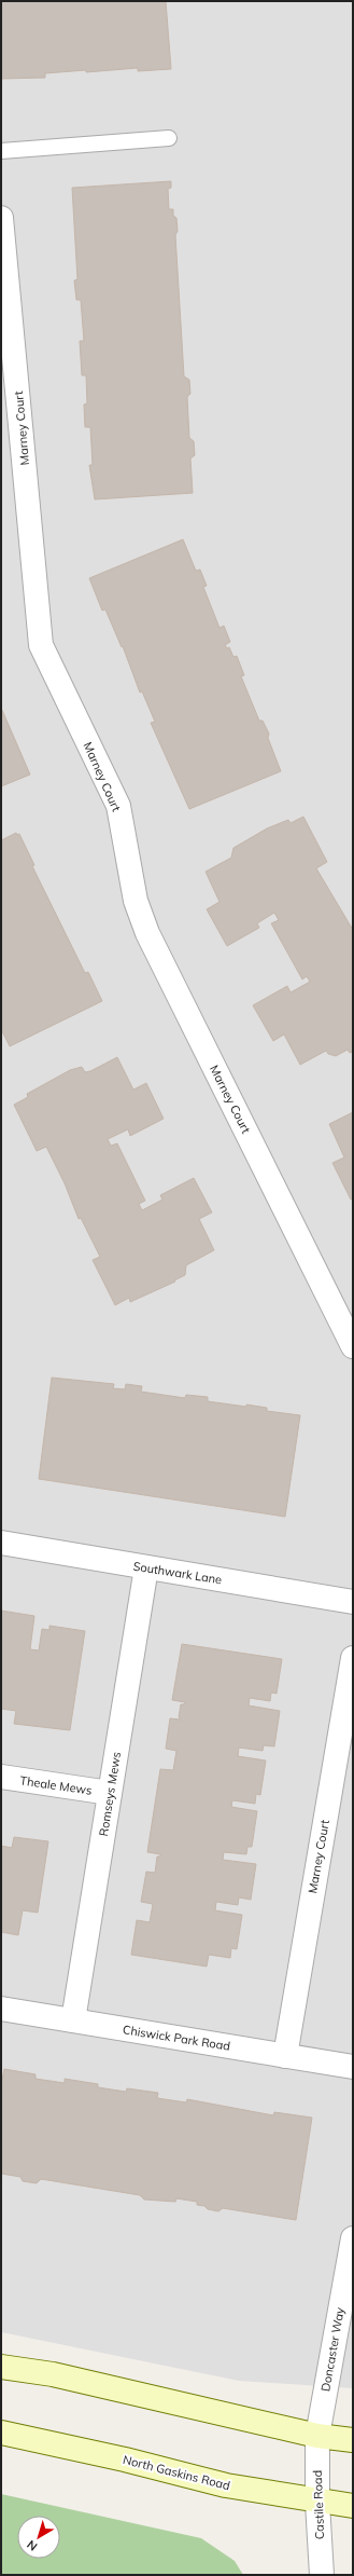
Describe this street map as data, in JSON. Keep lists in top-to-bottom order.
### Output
{
  "streets": {
    "main road": ["North Gaskins Road"],
    "street": [
      "Marney Court",
      "Southwark Lane",
      "Theale Mews",
      "Romseys Mews",
      "Chiswick Park Road",
      "Doncaster Way",
      "Castile Road"
    ]
  },
  "crossings": [
    ["Marney Court", "Chiswick Park Road"],
    ["Southwark Lane", "Romseys Mews"],
    ["Theale Mews", "Romseys Mews"],
    ["Romseys Mews", "Chiswick Park Road"],
    ["Doncaster Way", "Castile Road"],
    ["North Gaskins Road", "Castile Road"]
  ],
  "north": "bottom left"
}
